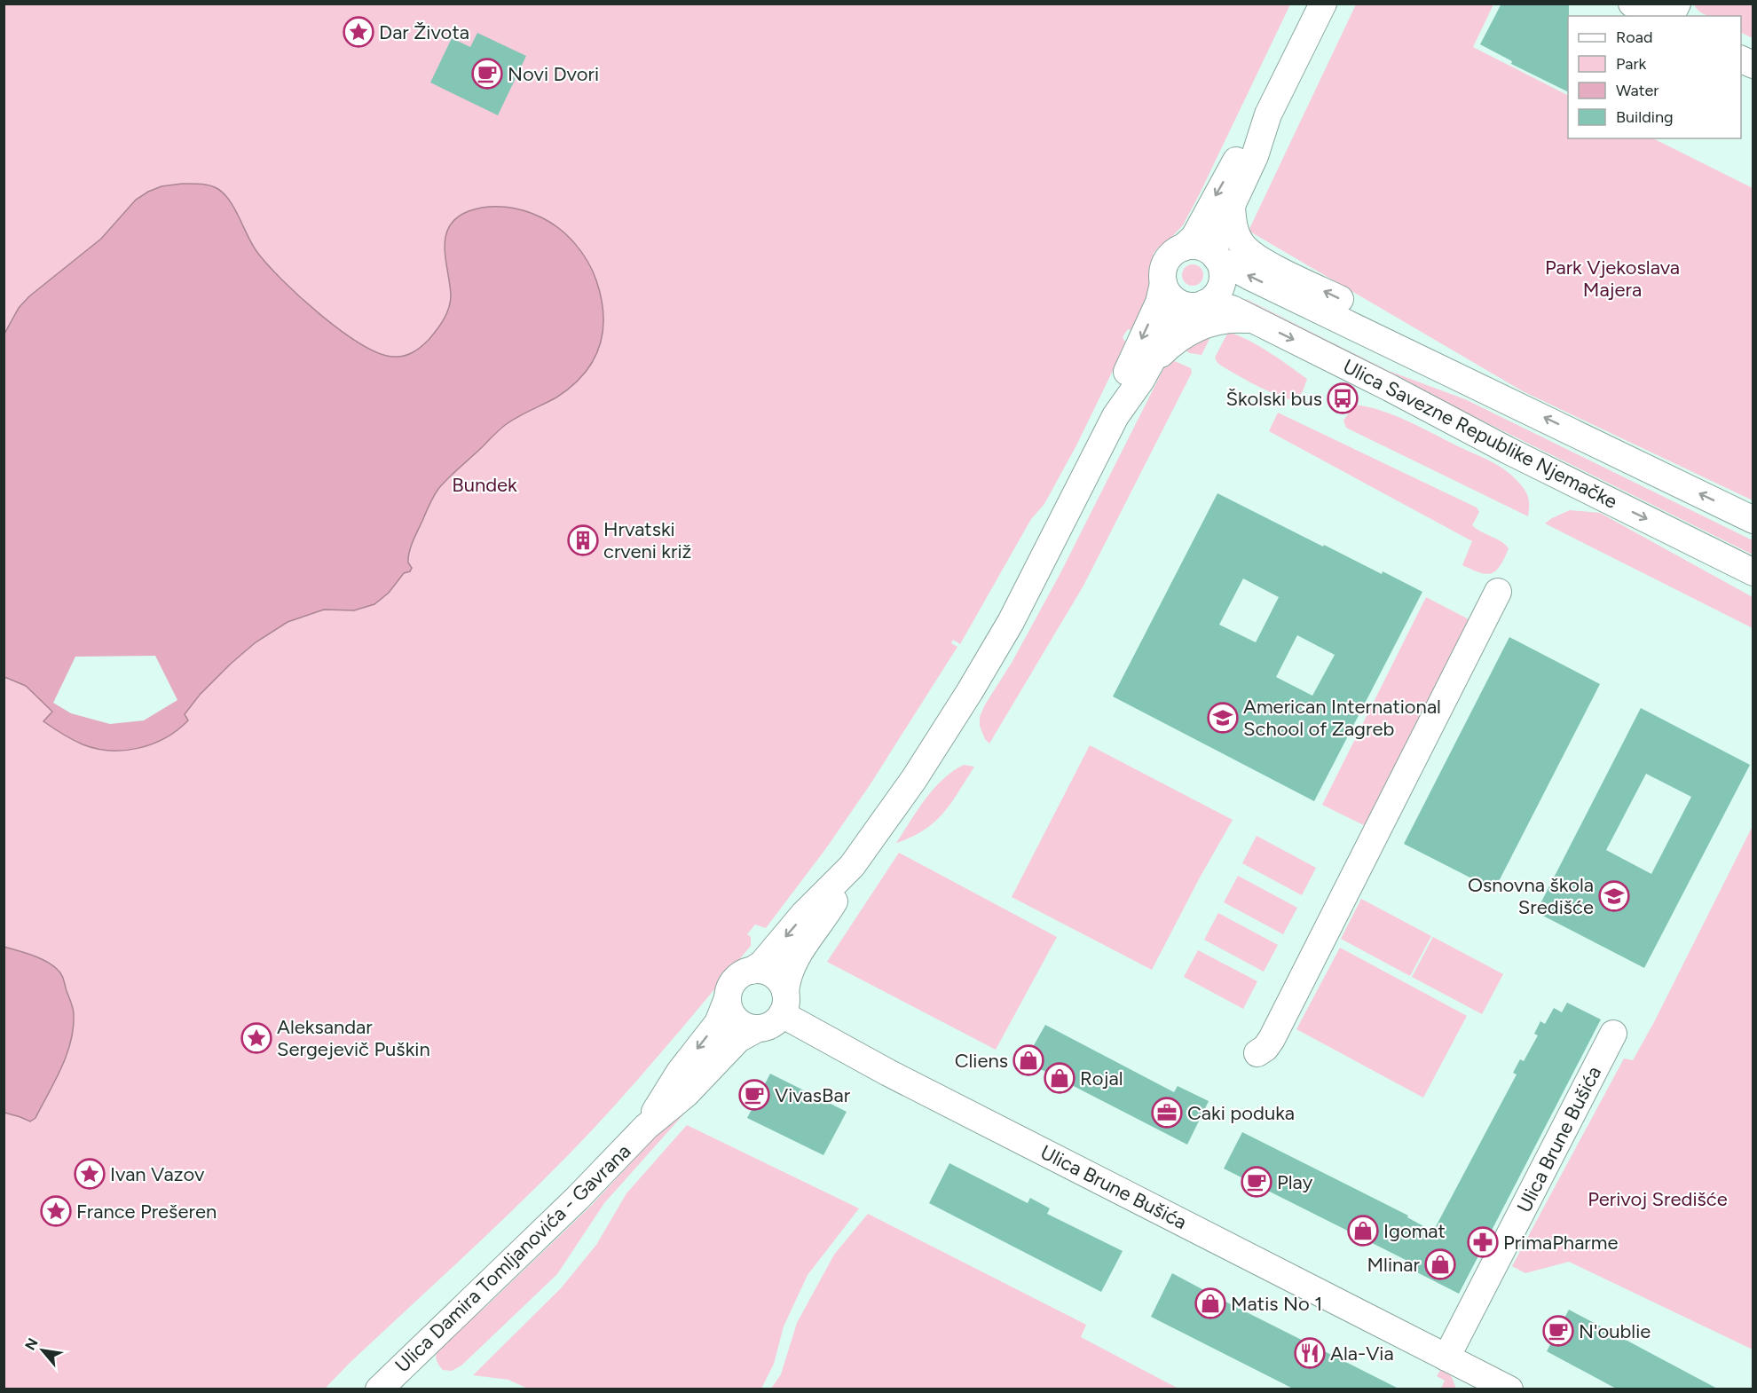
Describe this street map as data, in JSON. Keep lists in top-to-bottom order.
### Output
{
  "streets": {
    "street": ["Ulica Savezne Republike Njemačke", "Ulica Brune Bušića", "Ulica Damira Tomljanovića - Gavrana"]
  },
  "crossings": [
    ["Ulica Savezne Republike Njemačke", "Ulica Damira Tomljanovića - Gavrana"],
    ["Ulica Brune Bušića", "Ulica Damira Tomljanovića - Gavrana"]
  ],
  "parks": ["Park Vjekoslava Majera", "Bundek", "Perivoj Središće"],
  "places": {
    "place": [
      "Dar Života",
      "Aleksandar Sergejevič Puškin",
      "Ivan Vazov",
      "France Prešeren"
    ],
    "cafe": [
      "Novi Dvori",
      "VivasBar",
      "Play",
      "N'oublie"
    ],
    "bus stop": ["Školski bus"],
    "building": ["Hrvatski crveni križ"],
    "school or university": ["American International School of Zagreb", "Osnovna škola Središće"],
    "shop": [
      "Cliens",
      "Rojal",
      "Igomat",
      "Mlinar",
      "Matis No 1"
    ],
    "office": ["Caki poduka"],
    "pharmacy": ["PrimaPharme"],
    "restaurant": ["Ala-Via"]
  },
  "legend": [
    "Road",
    "Park",
    "Water",
    "Building"
  ],
  "north": "top left"
}
